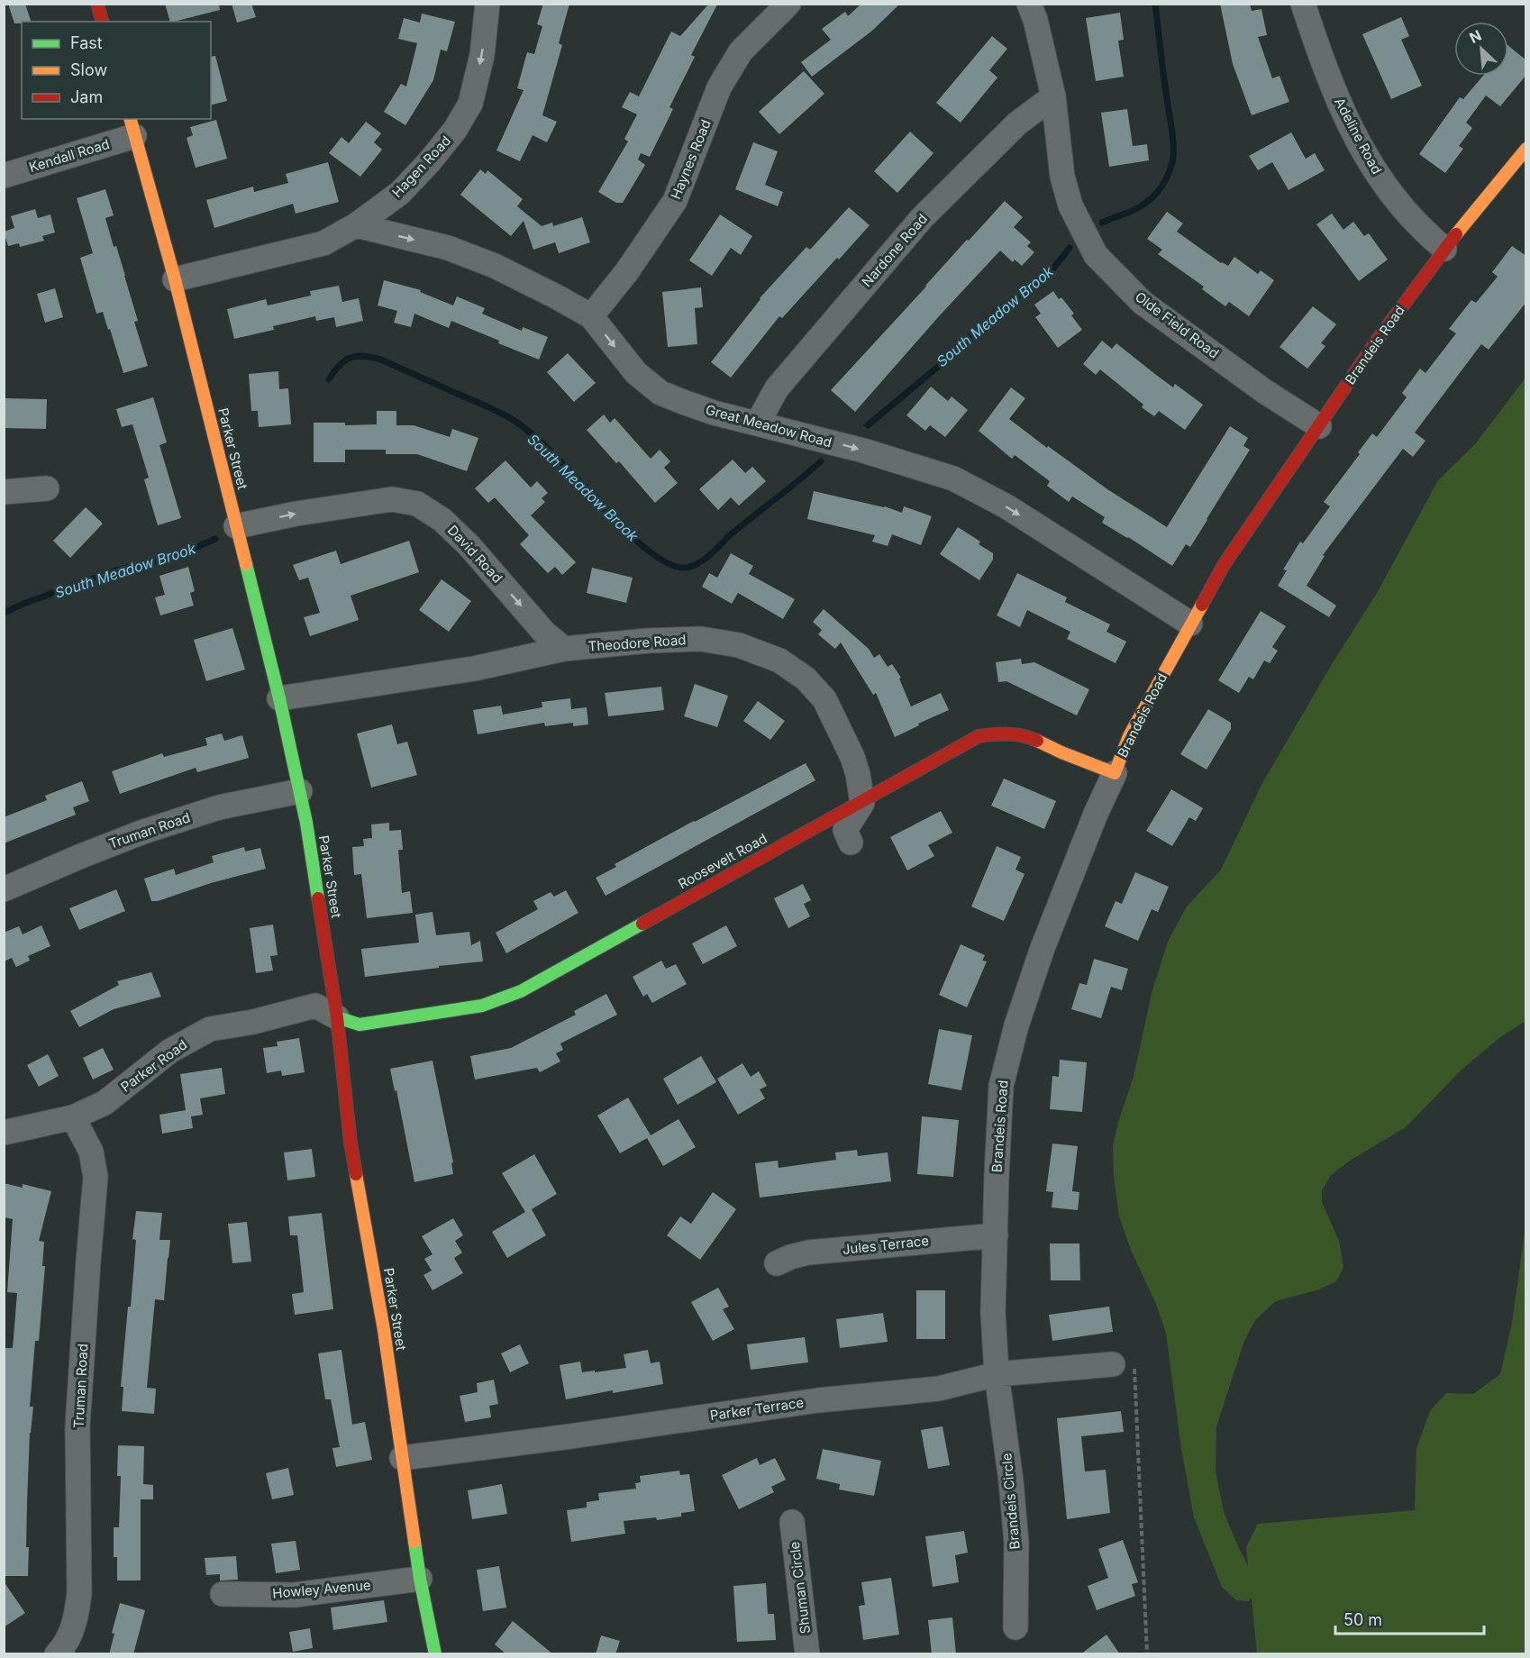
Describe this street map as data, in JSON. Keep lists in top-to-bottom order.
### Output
{
  "streets": {
    "street": [
      "Adeline Road",
      "Kendall Road",
      "Haynes Road",
      "Hagen Road",
      "Nardone Road",
      "Olde Field Road",
      "Brandeis Road",
      "Great Meadow Road",
      "Parker Street",
      "David Road",
      "Theodore Road",
      "Truman Road",
      "Roosevelt Road",
      "Parker Road",
      "Jules Terrace",
      "Parker Terrace",
      "Brandeis Circle",
      "Shuman Circle",
      "Howley Avenue"
    ]
  },
  "crossings": [
    ["Adeline Road", "Brandeis Road"],
    ["Kendall Road", "Parker Street"],
    ["Haynes Road", "Great Meadow Road"],
    ["Hagen Road", "Great Meadow Road"],
    ["Hagen Road", "Parker Street"],
    ["Nardone Road", "Olde Field Road"],
    ["Nardone Road", "Great Meadow Road"],
    ["Olde Field Road", "Brandeis Road"],
    ["Brandeis Road", "Great Meadow Road"],
    ["Brandeis Road", "Roosevelt Road"],
    ["Brandeis Road", "Jules Terrace"],
    ["Brandeis Road", "Parker Terrace"],
    ["Brandeis Road", "Brandeis Circle"],
    ["Parker Street", "David Road"],
    ["Parker Street", "Theodore Road"],
    ["Parker Street", "Truman Road"],
    ["Parker Street", "Roosevelt Road"],
    ["Parker Street", "Parker Road"],
    ["Parker Street", "Parker Terrace"],
    ["Parker Street", "Howley Avenue"],
    ["David Road", "Theodore Road"],
    ["Theodore Road", "Roosevelt Road"],
    ["Truman Road", "Parker Road"],
    ["Roosevelt Road", "Parker Road"],
    ["Parker Terrace", "Brandeis Circle"]
  ],
  "one_way": ["Hagen Road", "Great Meadow Road", "David Road"],
  "water": ["South Meadow Brook"],
  "legend": ["Fast", "Slow", "Jam"],
  "scale_bar": "50 m",
  "north": "top left"
}
